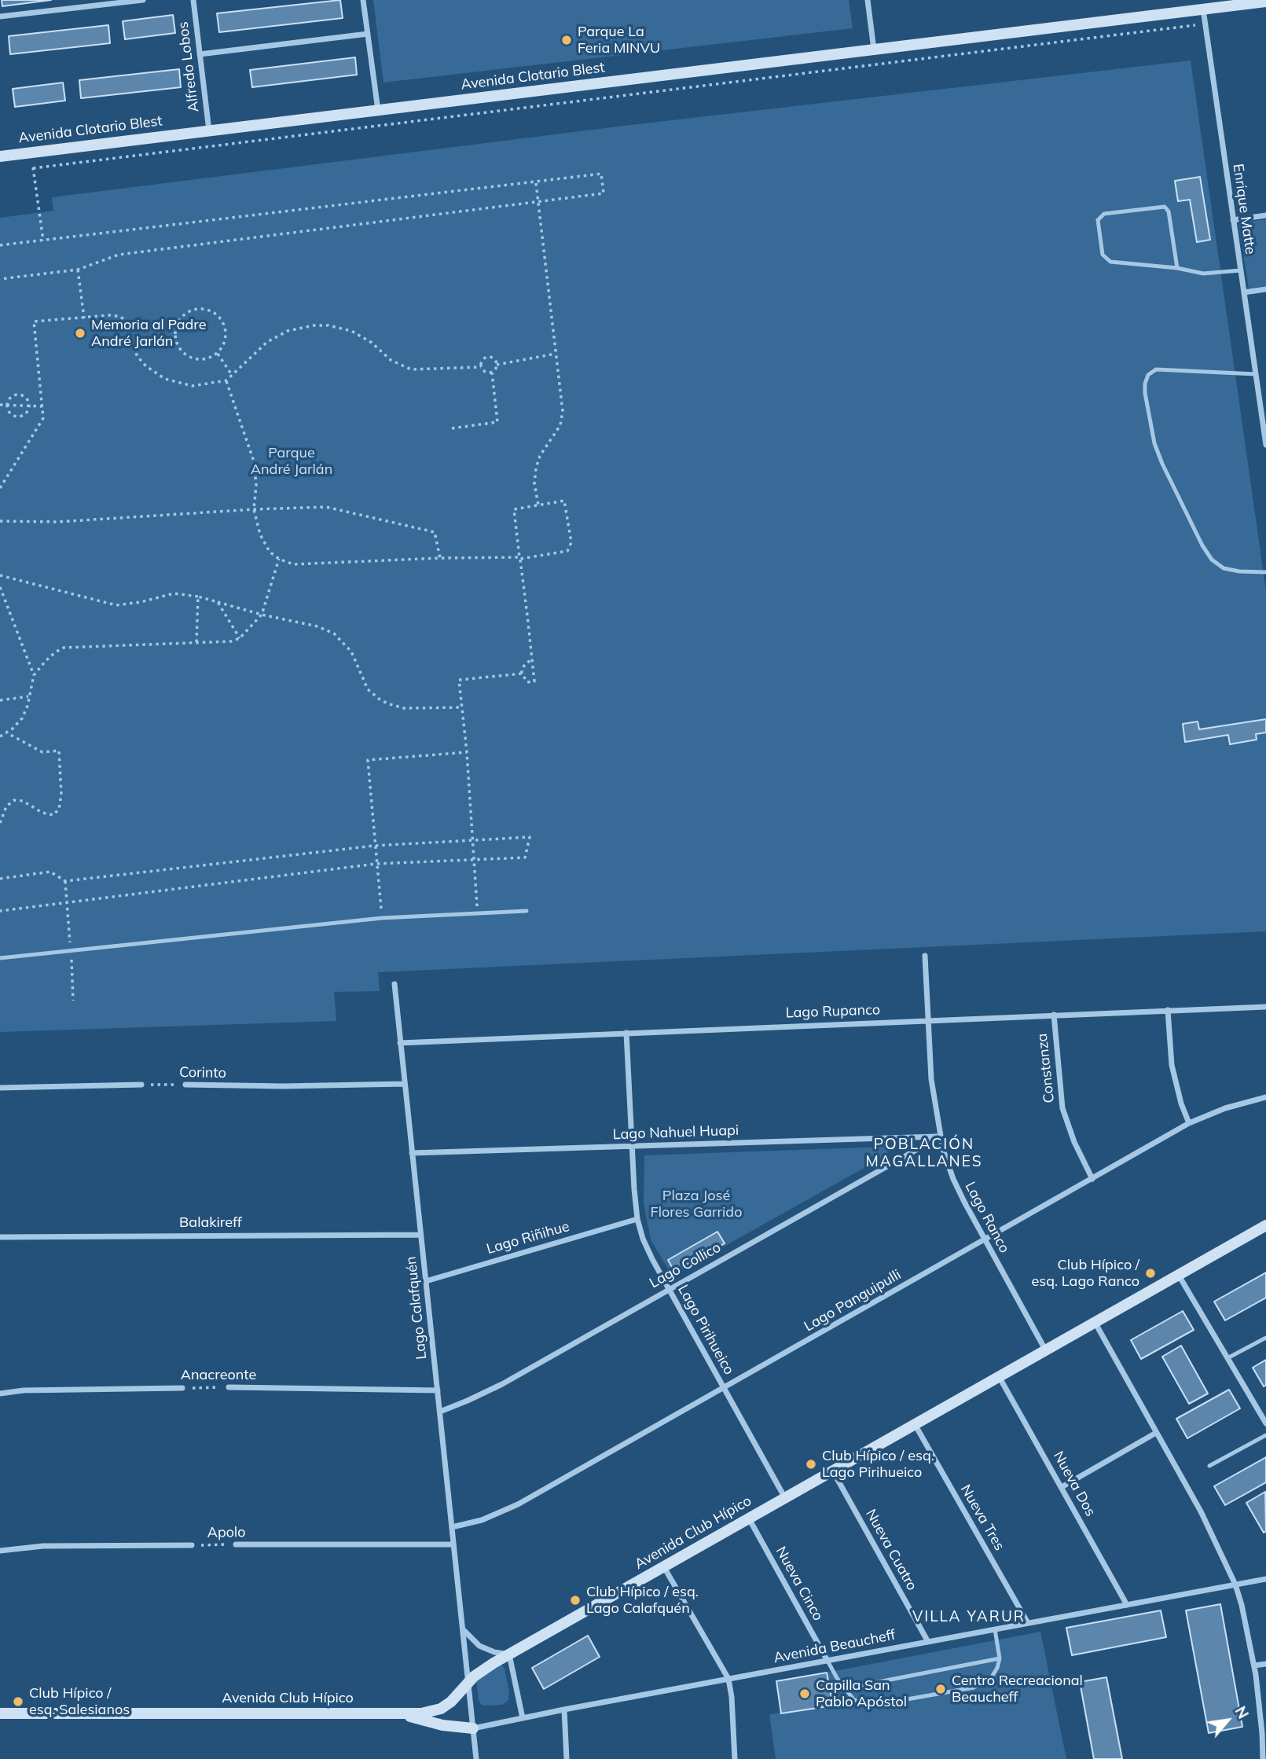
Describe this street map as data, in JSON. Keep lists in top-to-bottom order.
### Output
{
  "streets": {
    "main road": ["Avenida Clotario Blest", "Avenida Club Hípico"],
    "street": [
      "Alfredo Lobos",
      "Enrique Matte",
      "Lago Rupanco",
      "Constanza",
      "Corinto",
      "Lago Nahuel Huapi",
      "Lago Ranco",
      "Balakireff",
      "Lago Riñihue",
      "Lago Collico",
      "Lago Panguipulli",
      "Lago Calafquén",
      "Lago Pirihueico",
      "Anacreonte",
      "Nueva Dos",
      "Nueva Tres",
      "Apolo",
      "Nueva Cuatro",
      "Nueva Cinco",
      "Avenida Beaucheff"
    ]
  },
  "crossings": [
    ["Alfredo Lobos", "Avenida Clotario Blest"],
    ["Avenida Clotario Blest", "Enrique Matte"],
    ["Lago Rupanco", "Constanza"],
    ["Lago Rupanco", "Lago Ranco"],
    ["Lago Rupanco", "Lago Calafquén"],
    ["Lago Rupanco", "Lago Pirihueico"],
    ["Constanza", "Lago Panguipulli"],
    ["Corinto", "Lago Calafquén"],
    ["Lago Nahuel Huapi", "Lago Ranco"],
    ["Lago Nahuel Huapi", "Lago Collico"],
    ["Lago Nahuel Huapi", "Lago Calafquén"],
    ["Lago Nahuel Huapi", "Lago Pirihueico"],
    ["Lago Ranco", "Lago Collico"],
    ["Lago Ranco", "Lago Panguipulli"],
    ["Lago Ranco", "Avenida Club Hípico"],
    ["Balakireff", "Lago Calafquén"],
    ["Lago Riñihue", "Lago Calafquén"],
    ["Lago Riñihue", "Lago Pirihueico"],
    ["Lago Collico", "Lago Calafquén"],
    ["Lago Collico", "Lago Pirihueico"],
    ["Lago Panguipulli", "Lago Calafquén"],
    ["Lago Panguipulli", "Lago Pirihueico"],
    ["Lago Calafquén", "Anacreonte"],
    ["Lago Calafquén", "Apolo"],
    ["Lago Calafquén", "Avenida Club Hípico"],
    ["Lago Calafquén", "Avenida Beaucheff"],
    ["Lago Pirihueico", "Avenida Club Hípico"],
    ["Nueva Dos", "Avenida Club Hípico"],
    ["Nueva Dos", "Avenida Beaucheff"],
    ["Nueva Tres", "Avenida Club Hípico"],
    ["Nueva Tres", "Avenida Beaucheff"],
    ["Avenida Club Hípico", "Nueva Cuatro"],
    ["Avenida Club Hípico", "Nueva Cinco"],
    ["Nueva Cuatro", "Avenida Beaucheff"],
    ["Nueva Cinco", "Avenida Beaucheff"]
  ],
  "districts": ["POBLACIÓN MAGALLANES", "VILLA YARUR"],
  "parks": ["Parque André Jarlán", "Plaza José Flores Garrido"],
  "places": [
    "Parque La Feria MINVU",
    "Memoria al Padre André Jarlán",
    "Club Hípico / esq. Lago Ranco",
    "Club Hípico / esq. Lago Pirihueico",
    "Club Hípico / esq. Lago Calafquén",
    "Centro Recreacional Beaucheff",
    "Capilla San Pablo Apóstol",
    "Club Hípico / esq. Salesianos"
  ],
  "north": "top right"
}
